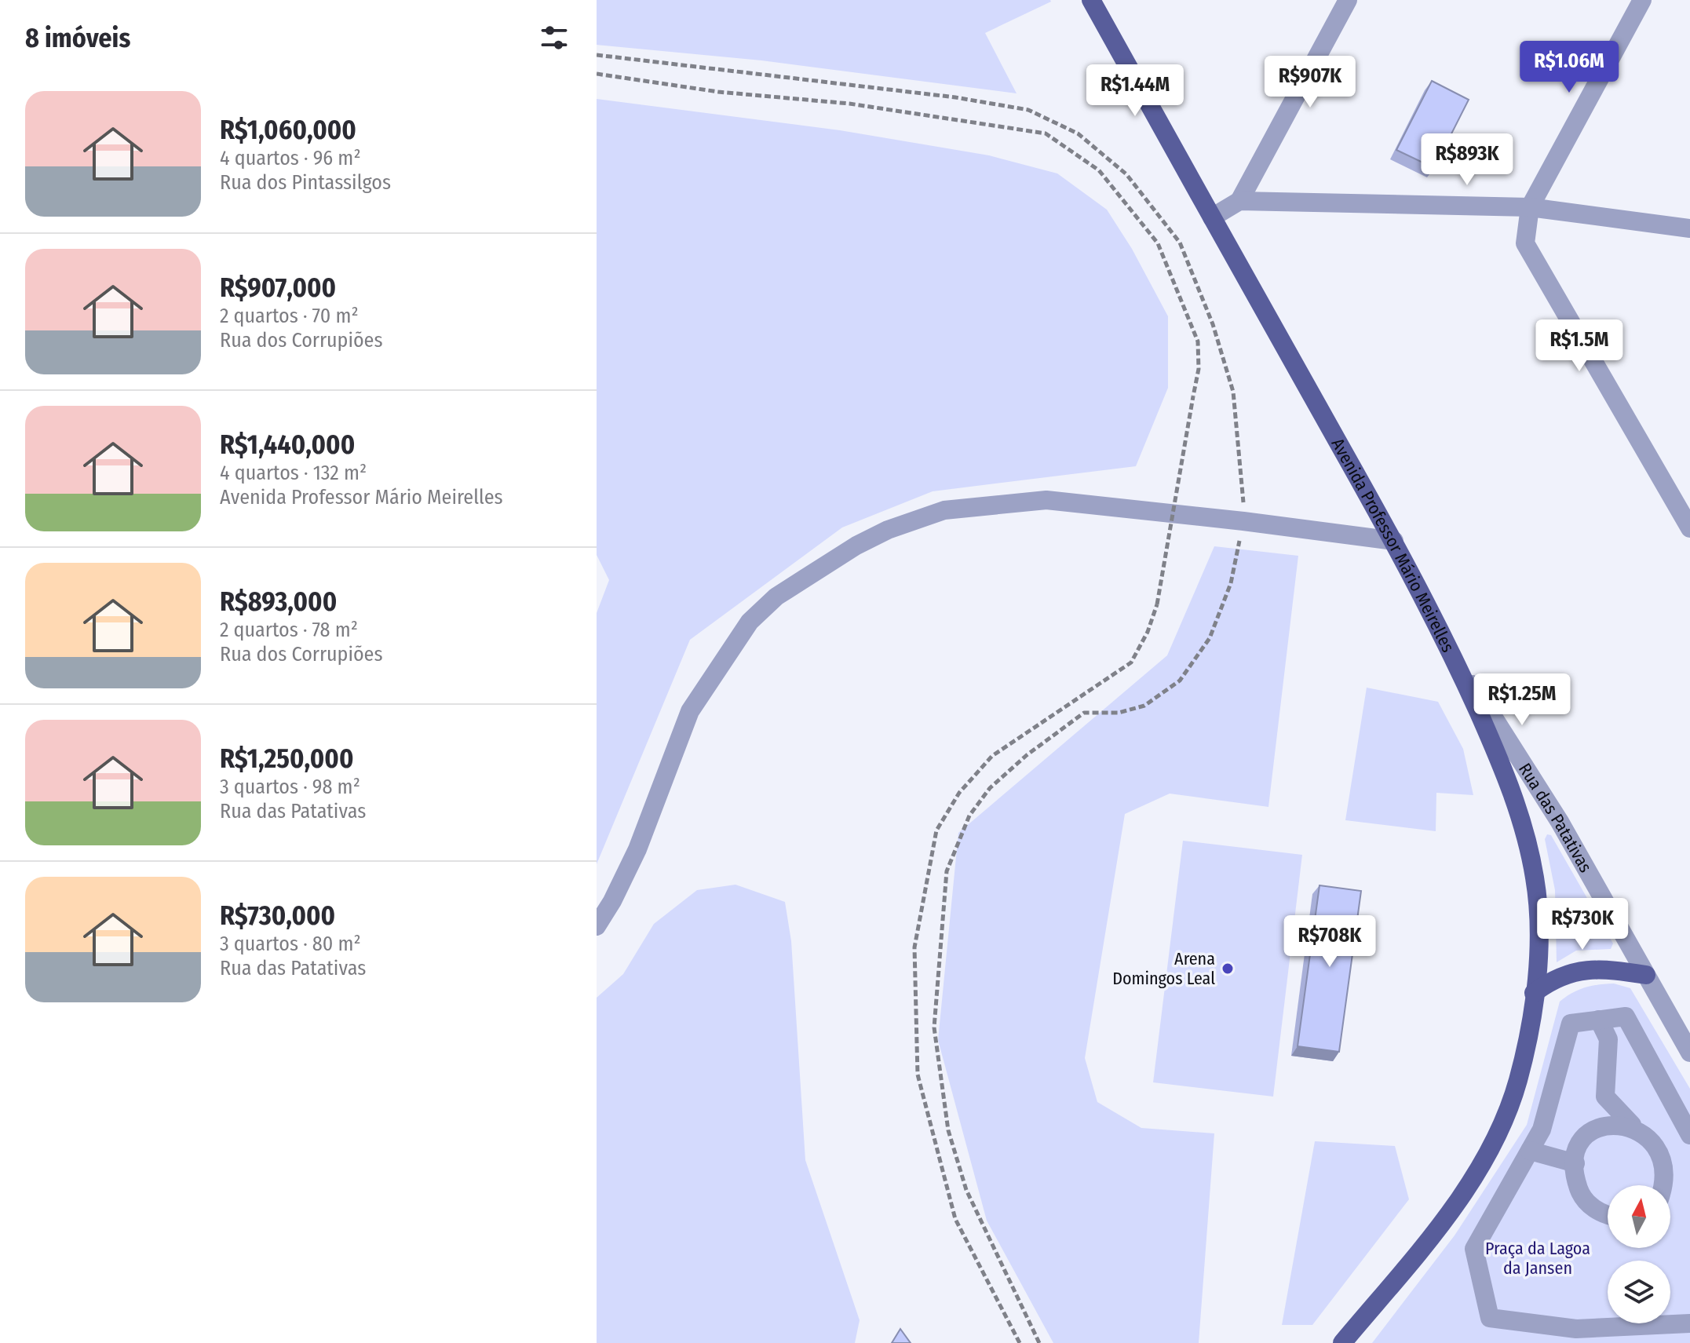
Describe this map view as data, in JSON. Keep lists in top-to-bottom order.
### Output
{
  "streets": {
    "main road": ["Avenida Professor Mário Meirelles"],
    "street": ["Rua das Patativas"]
  },
  "crossings": [
    ["Avenida Professor Mário Meirelles", "Rua das Patativas"]
  ],
  "parks": ["Praça da Lagoa da Jansen"],
  "places": ["Arena Domingos Leal"],
  "north": "top",
  "page": {
    "heading": "8 imóveis",
    "price": [
      "R$1.06M",
      "R$907K",
      "R$1.44M",
      "R$893K",
      "R$1.5M",
      "R$1.25M",
      "R$730K",
      "R$708K"
    ],
    "list": [
      {
        "name": "R$1,060,000",
        "note": "4 quartos · 96 m² · Rua dos Pintassilgos"
      },
      {
        "name": "R$907,000",
        "note": "2 quartos · 70 m² · Rua dos Corrupiões"
      },
      {
        "name": "R$1,440,000",
        "note": "4 quartos · 132 m² · Avenida Professor Mário Meirelles"
      },
      {
        "name": "R$893,000",
        "note": "2 quartos · 78 m² · Rua dos Corrupiões"
      },
      {
        "name": "R$1,250,000",
        "note": "3 quartos · 98 m² · Rua das Patativas"
      },
      {
        "name": "R$730,000",
        "note": "3 quartos · 80 m² · Rua das Patativas"
      }
    ]
  }
}
